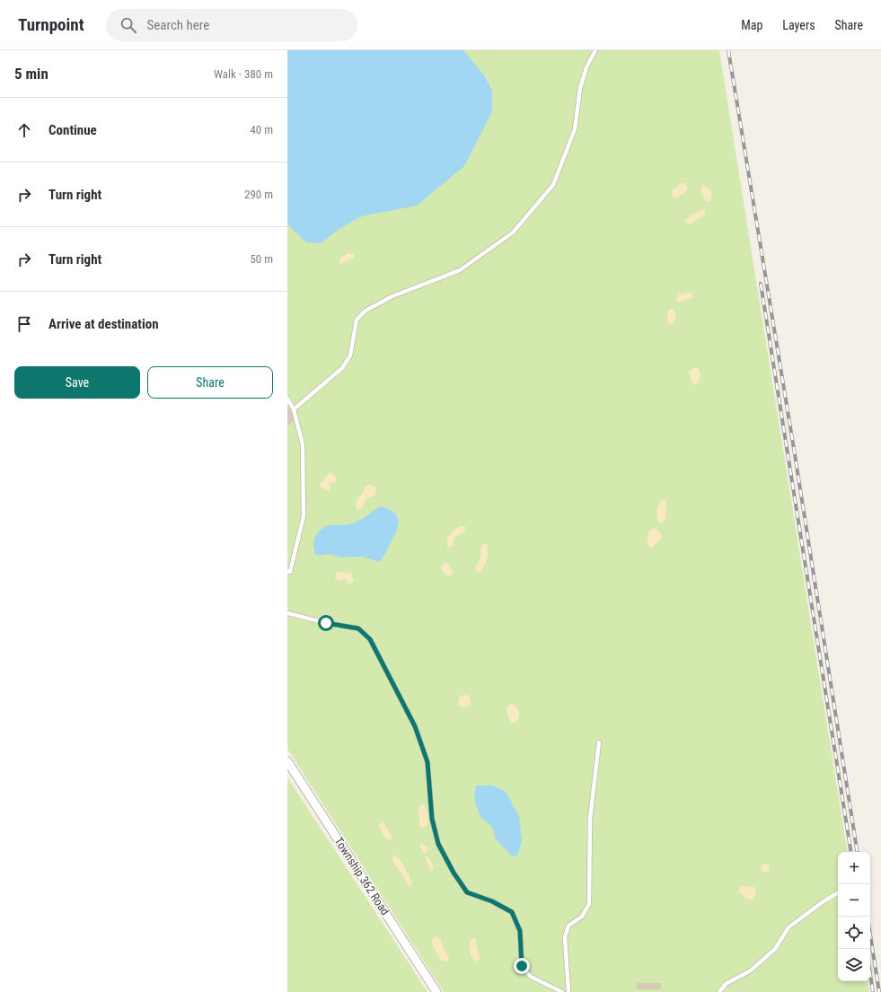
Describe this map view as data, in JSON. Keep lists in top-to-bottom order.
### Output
{
  "streets": {
    "street": ["Township 362 Road"]
  },
  "page": {
    "header": "Turnpoint",
    "search": "Search here",
    "nav": ["Map", "Layers", "Share"],
    "heading": ["5 min", "Walk · 380 m"],
    "list": [
      ["Continue", "40 m"],
      ["Turn right", "290 m"],
      ["Turn right", "50 m"],
      "Arrive at destination"
    ],
    "buttons": ["Save", "Share"],
    "map_buttons": ["+", "−"]
  }
}
